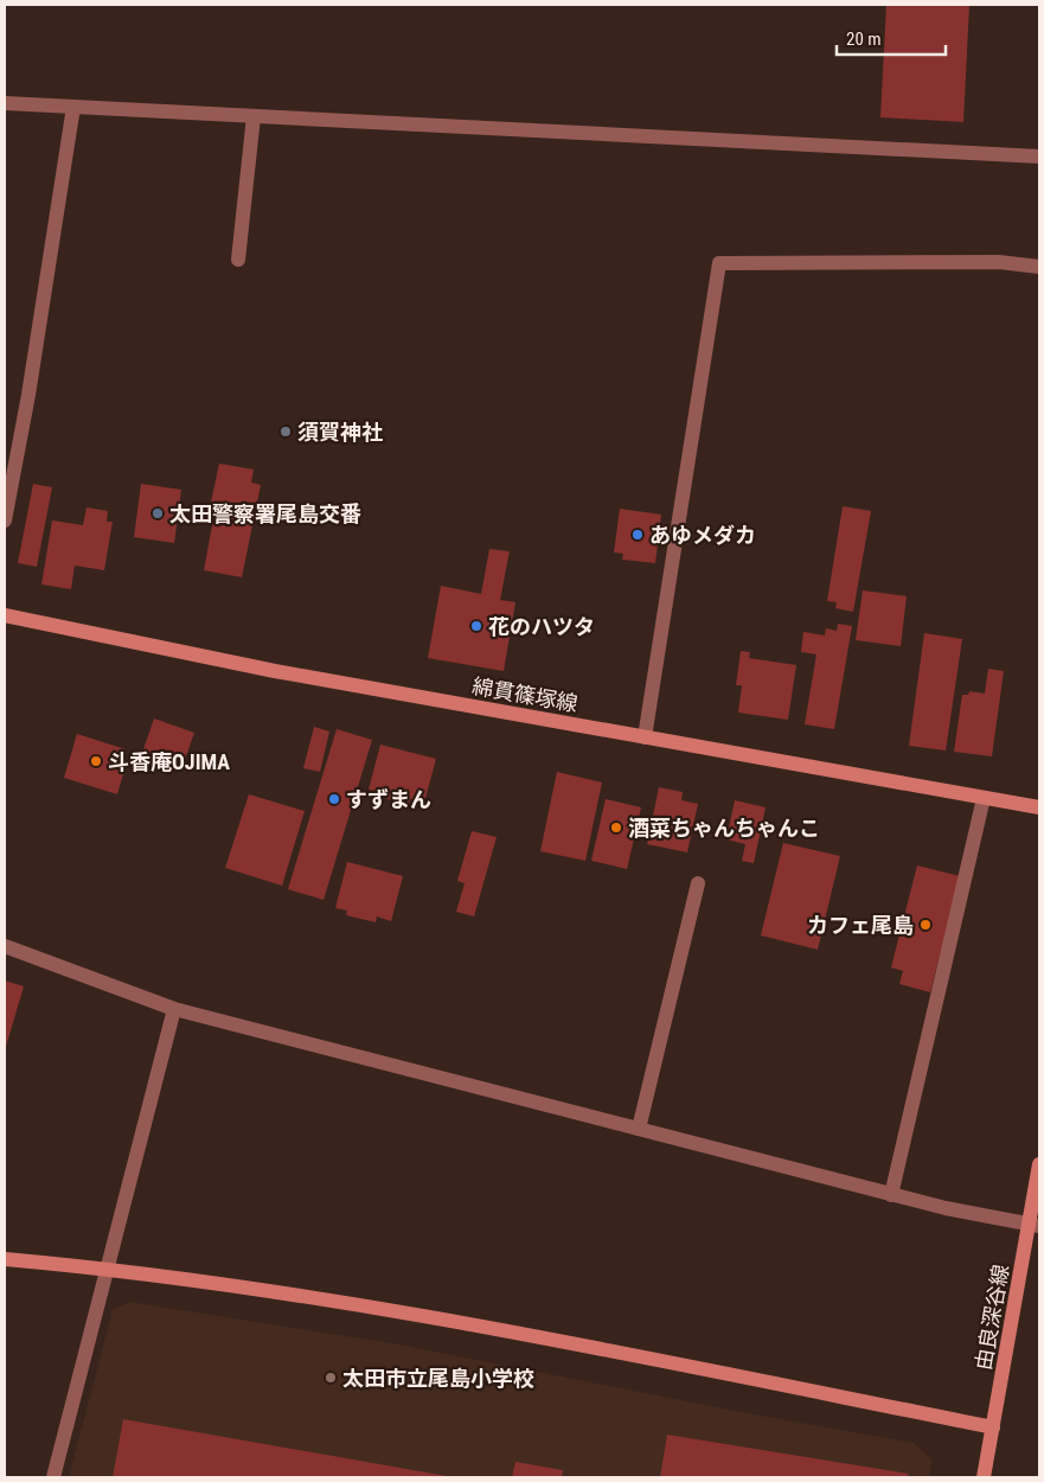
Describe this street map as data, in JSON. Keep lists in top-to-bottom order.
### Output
{
  "streets": {
    "main road": ["綿貫篠塚線", "由良深谷線"]
  },
  "places": [
    "須賀神社",
    "太田警察署尾島交番",
    "あゆメダカ",
    "花のハツタ",
    "斗香庵OJIMA",
    "すずまん",
    "酒菜ちゃんちゃんこ",
    "カフェ尾島",
    "太田市立尾島小学校"
  ],
  "scale_bar": "20 m"
}
